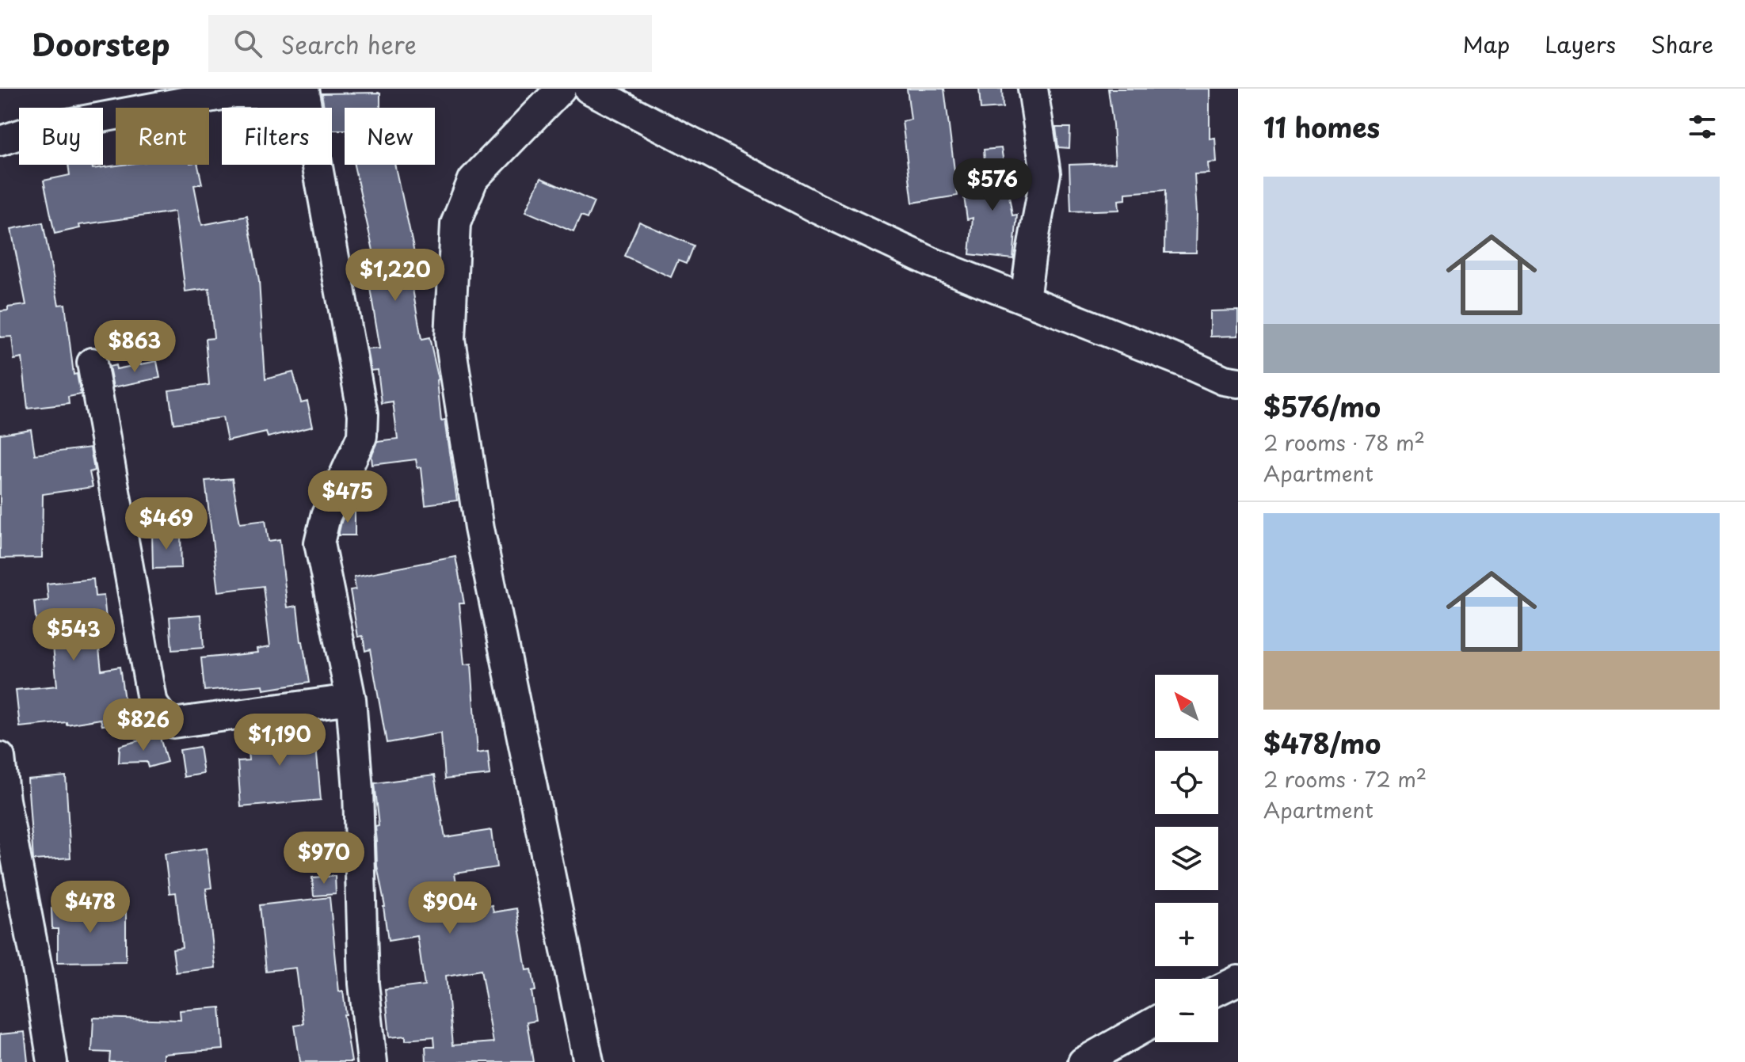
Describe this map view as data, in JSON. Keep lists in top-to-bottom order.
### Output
{
  "north": "top left",
  "page": {
    "header": "Doorstep",
    "search": "Search here",
    "nav": ["Map", "Layers", "Share"],
    "heading": "11 homes",
    "chip": [
      "Buy",
      "Rent",
      "Filters",
      "New"
    ],
    "price": [
      "$576",
      "$1,220",
      "$863",
      "$475",
      "$469",
      "$543",
      "$826",
      "$1,190",
      "$970",
      "$478",
      "$904"
    ],
    "list": [
      {
        "name": "$576/mo",
        "note": "2 rooms · 78 m² · Apartment"
      },
      {
        "name": "$478/mo",
        "note": "2 rooms · 72 m² · Apartment"
      }
    ],
    "map_buttons": ["+", "−"]
  }
}
